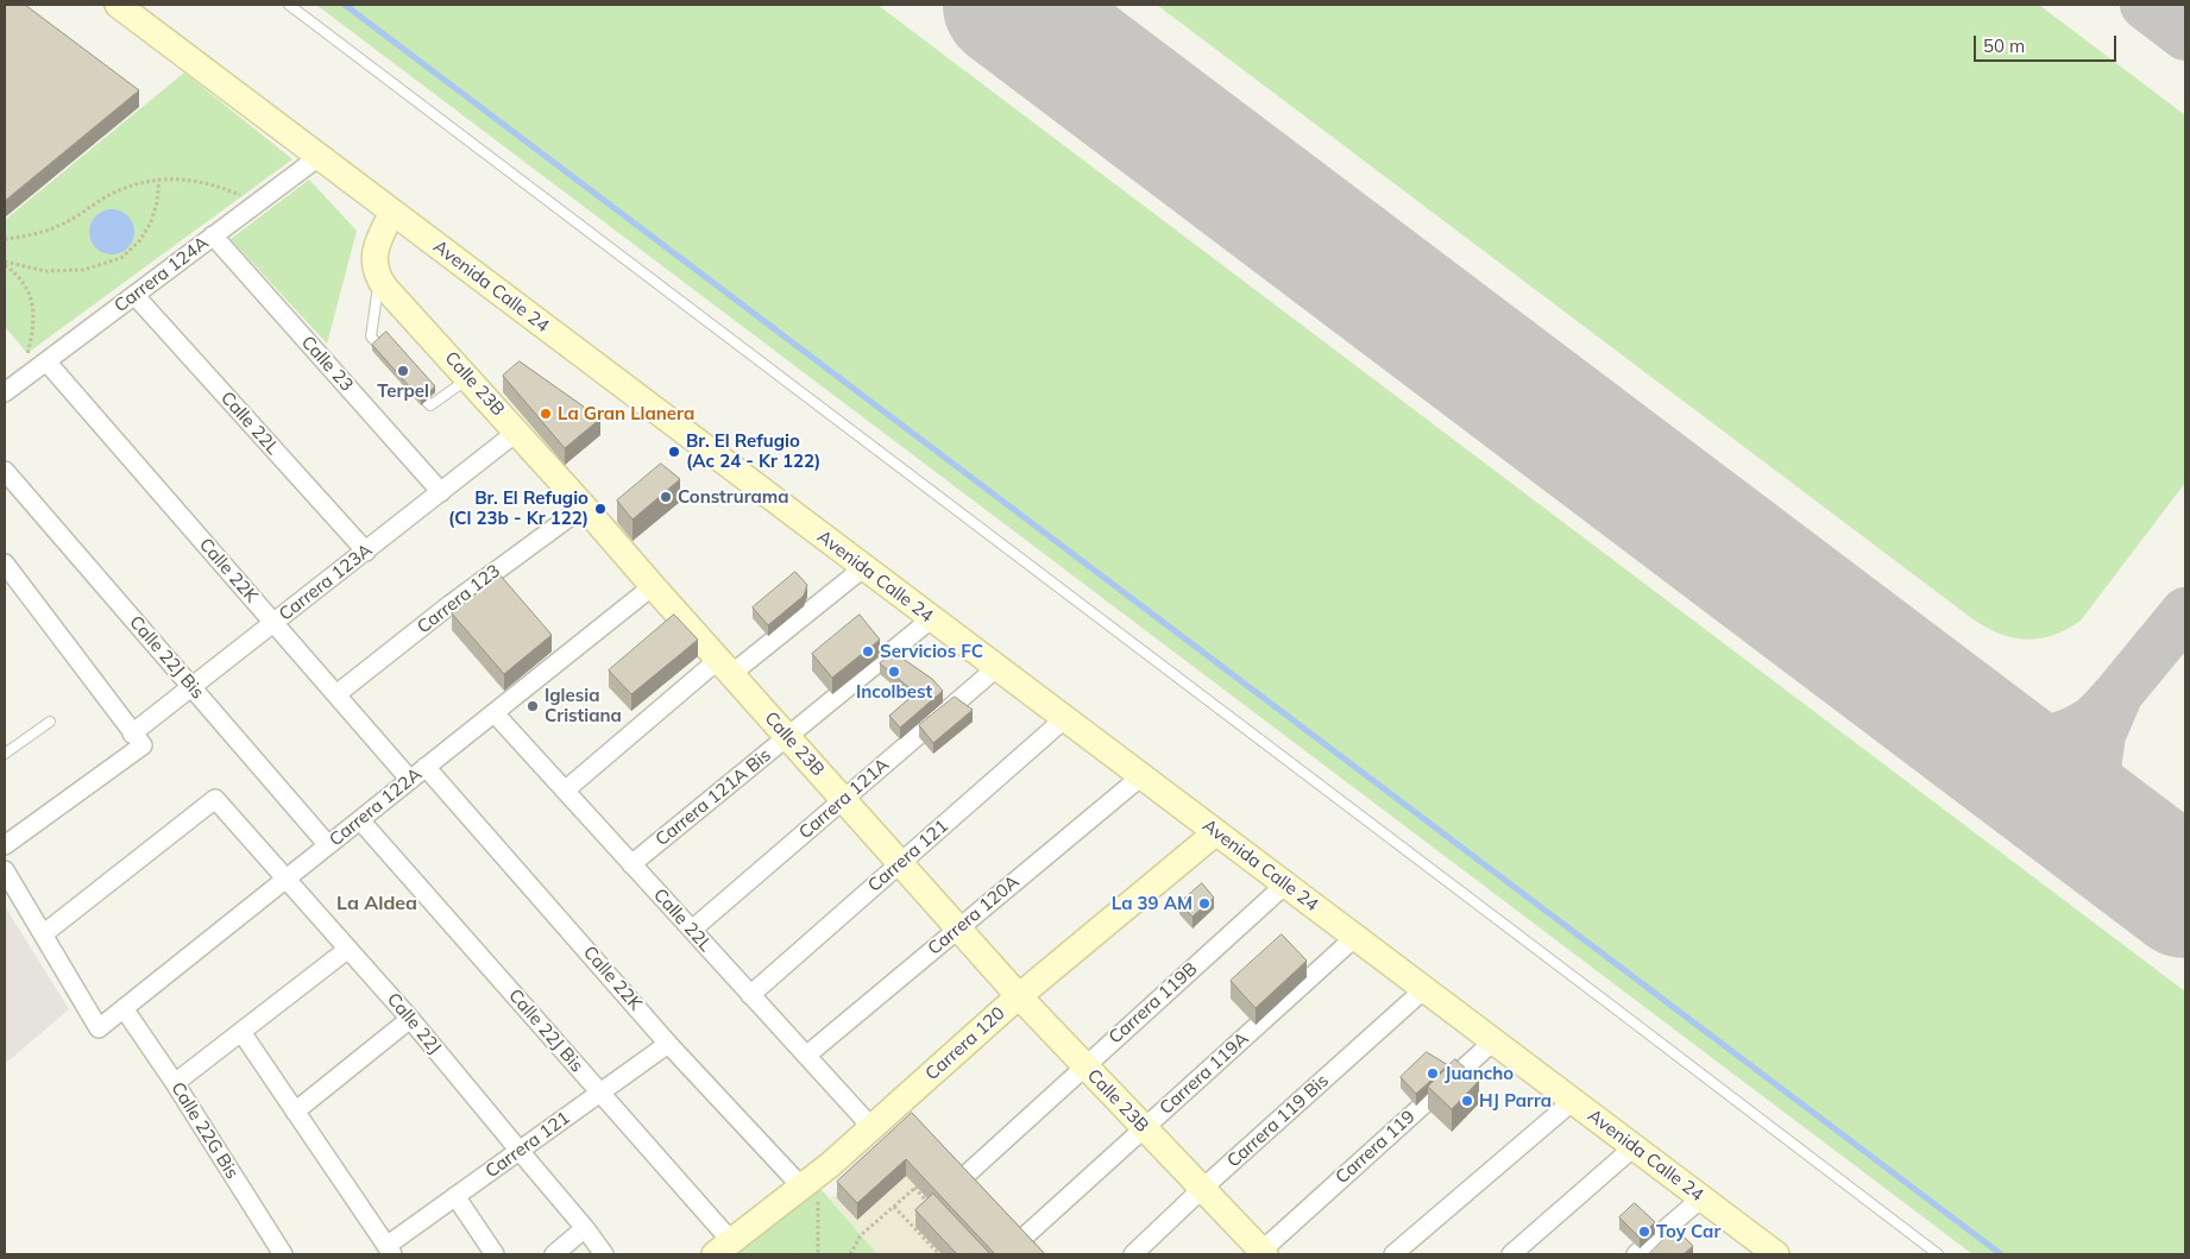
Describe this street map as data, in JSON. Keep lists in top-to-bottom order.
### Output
{
  "streets": {
    "main road": ["Avenida Calle 24", "Calle 23B", "Carrera 120"],
    "street": [
      "Carrera 124A",
      "Calle 23",
      "Calle 22L",
      "Calle 22K",
      "Carrera 123A",
      "Carrera 123",
      "Calle 22J Bis",
      "Carrera 121A Bis",
      "Carrera 121A",
      "Carrera 122A",
      "Carrera 121",
      "Carrera 120A",
      "Carrera 119B",
      "Calle 22J",
      "Carrera 119A",
      "Carrera 119 Bis",
      "Calle 22G Bis",
      "Carrera 119"
    ]
  },
  "crossings": [
    ["Carrera 124A", "Avenida Calle 24"],
    ["Carrera 124A", "Calle 23"],
    ["Carrera 124A", "Calle 22L"],
    ["Carrera 124A", "Calle 22K"],
    ["Avenida Calle 24", "Carrera 121A Bis"],
    ["Avenida Calle 24", "Carrera 121A"],
    ["Avenida Calle 24", "Carrera 121"],
    ["Avenida Calle 24", "Carrera 120A"],
    ["Avenida Calle 24", "Carrera 119B"],
    ["Avenida Calle 24", "Carrera 120"],
    ["Avenida Calle 24", "Carrera 119A"],
    ["Avenida Calle 24", "Carrera 119 Bis"],
    ["Avenida Calle 24", "Carrera 119"],
    ["Calle 23", "Carrera 123A"],
    ["Calle 23B", "Carrera 123A"],
    ["Calle 23B", "Carrera 123"],
    ["Calle 23B", "Carrera 121A Bis"],
    ["Calle 23B", "Carrera 121A"],
    ["Calle 23B", "Carrera 122A"],
    ["Calle 23B", "Carrera 121"],
    ["Calle 23B", "Carrera 120A"],
    ["Calle 23B", "Carrera 119B"],
    ["Calle 23B", "Carrera 120"],
    ["Calle 23B", "Carrera 119A"],
    ["Calle 23B", "Carrera 119 Bis"],
    ["Calle 23B", "Carrera 119"],
    ["Calle 22L", "Carrera 123A"],
    ["Calle 22L", "Carrera 121A Bis"],
    ["Calle 22L", "Carrera 121A"],
    ["Calle 22L", "Carrera 122A"],
    ["Calle 22L", "Carrera 121"],
    ["Calle 22L", "Carrera 120A"],
    ["Calle 22L", "Carrera 120"],
    ["Calle 22K", "Carrera 123A"],
    ["Calle 22K", "Carrera 123"],
    ["Calle 22K", "Carrera 122A"],
    ["Calle 22K", "Carrera 121"],
    ["Calle 22K", "Carrera 120"],
    ["Carrera 123A", "Calle 22J Bis"],
    ["Calle 22J Bis", "Carrera 122A"],
    ["Calle 22J Bis", "Carrera 121"],
    ["Calle 22J Bis", "Carrera 120"],
    ["Carrera 122A", "Calle 22J"],
    ["Carrera 122A", "Calle 22G Bis"],
    ["Carrera 121", "Calle 22J"]
  ],
  "districts": ["La Aldea"],
  "places": [
    "Terpel",
    "La Gran Llanera",
    "Br. El Refugio (Ac 24 - Kr 122)",
    "Construrama",
    "Br. El Refugio (Cl 23b - Kr 122)",
    "Servicios FC",
    "Incolbest",
    "Iglesia Cristiana",
    "La 39 AM",
    "Juancho",
    "HJ Parra",
    "Toy Car"
  ],
  "scale_bar": "50 m"
}
